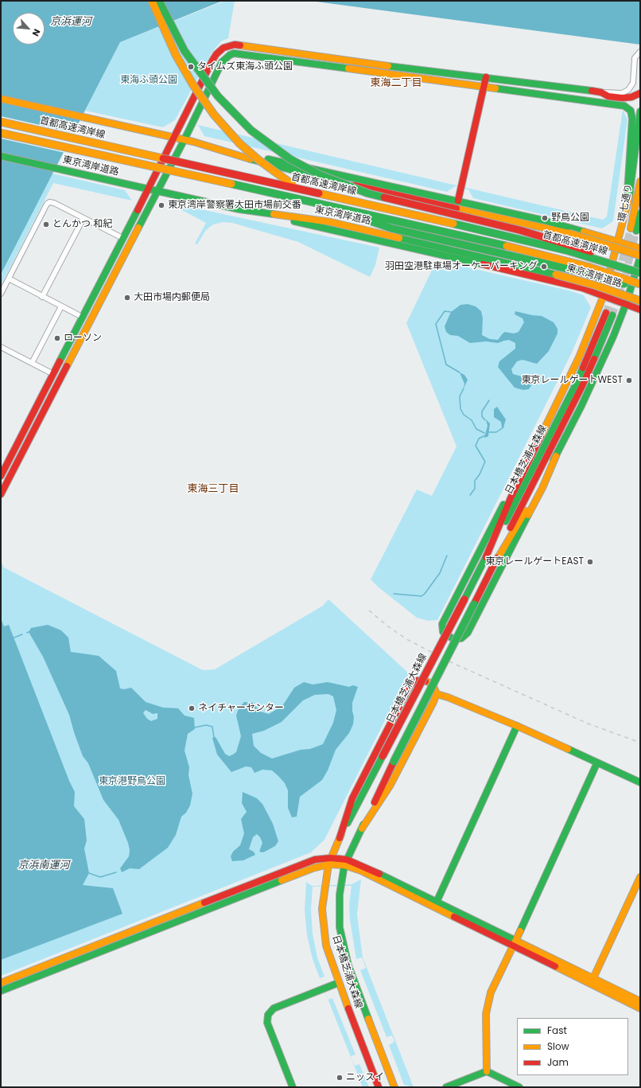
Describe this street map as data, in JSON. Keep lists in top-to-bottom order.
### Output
{
  "streets": {
    "main road": [
      "首都高速湾岸線",
      "東京湾岸道路",
      "環七通り",
      "日本橋芝浦大森線"
    ]
  },
  "districts": ["東海二丁目", "東海三丁目"],
  "water": ["京浜運河", "京浜南運河"],
  "parks": ["東海ふ頭公園", "東京港野鳥公園"],
  "places": [
    "タイムズ東海ふ頭公園",
    "東京湾岸警察署大田市場前交番",
    "野鳥公園",
    "とんかつ 和紀",
    "羽田空港駐車場オーケーパーキング",
    "大田市場内郵便局",
    "ローソン",
    "東京レールゲートWEST",
    "東京レールゲートEAST",
    "ネイチャーセンター",
    "ニッスイ"
  ],
  "legend": ["Fast", "Slow", "Jam"],
  "north": "bottom right"
}
